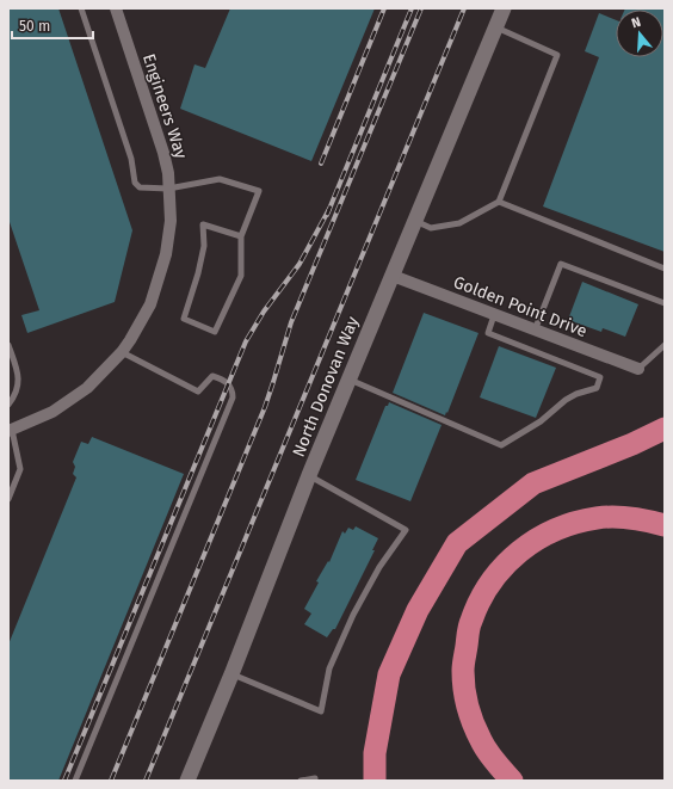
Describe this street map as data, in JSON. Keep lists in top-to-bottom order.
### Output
{
  "streets": {
    "street": ["Engineers Way", "Golden Point Drive", "North Donovan Way"]
  },
  "crossings": [
    ["Golden Point Drive", "North Donovan Way"]
  ],
  "scale_bar": "50 m",
  "north": "top"
}
